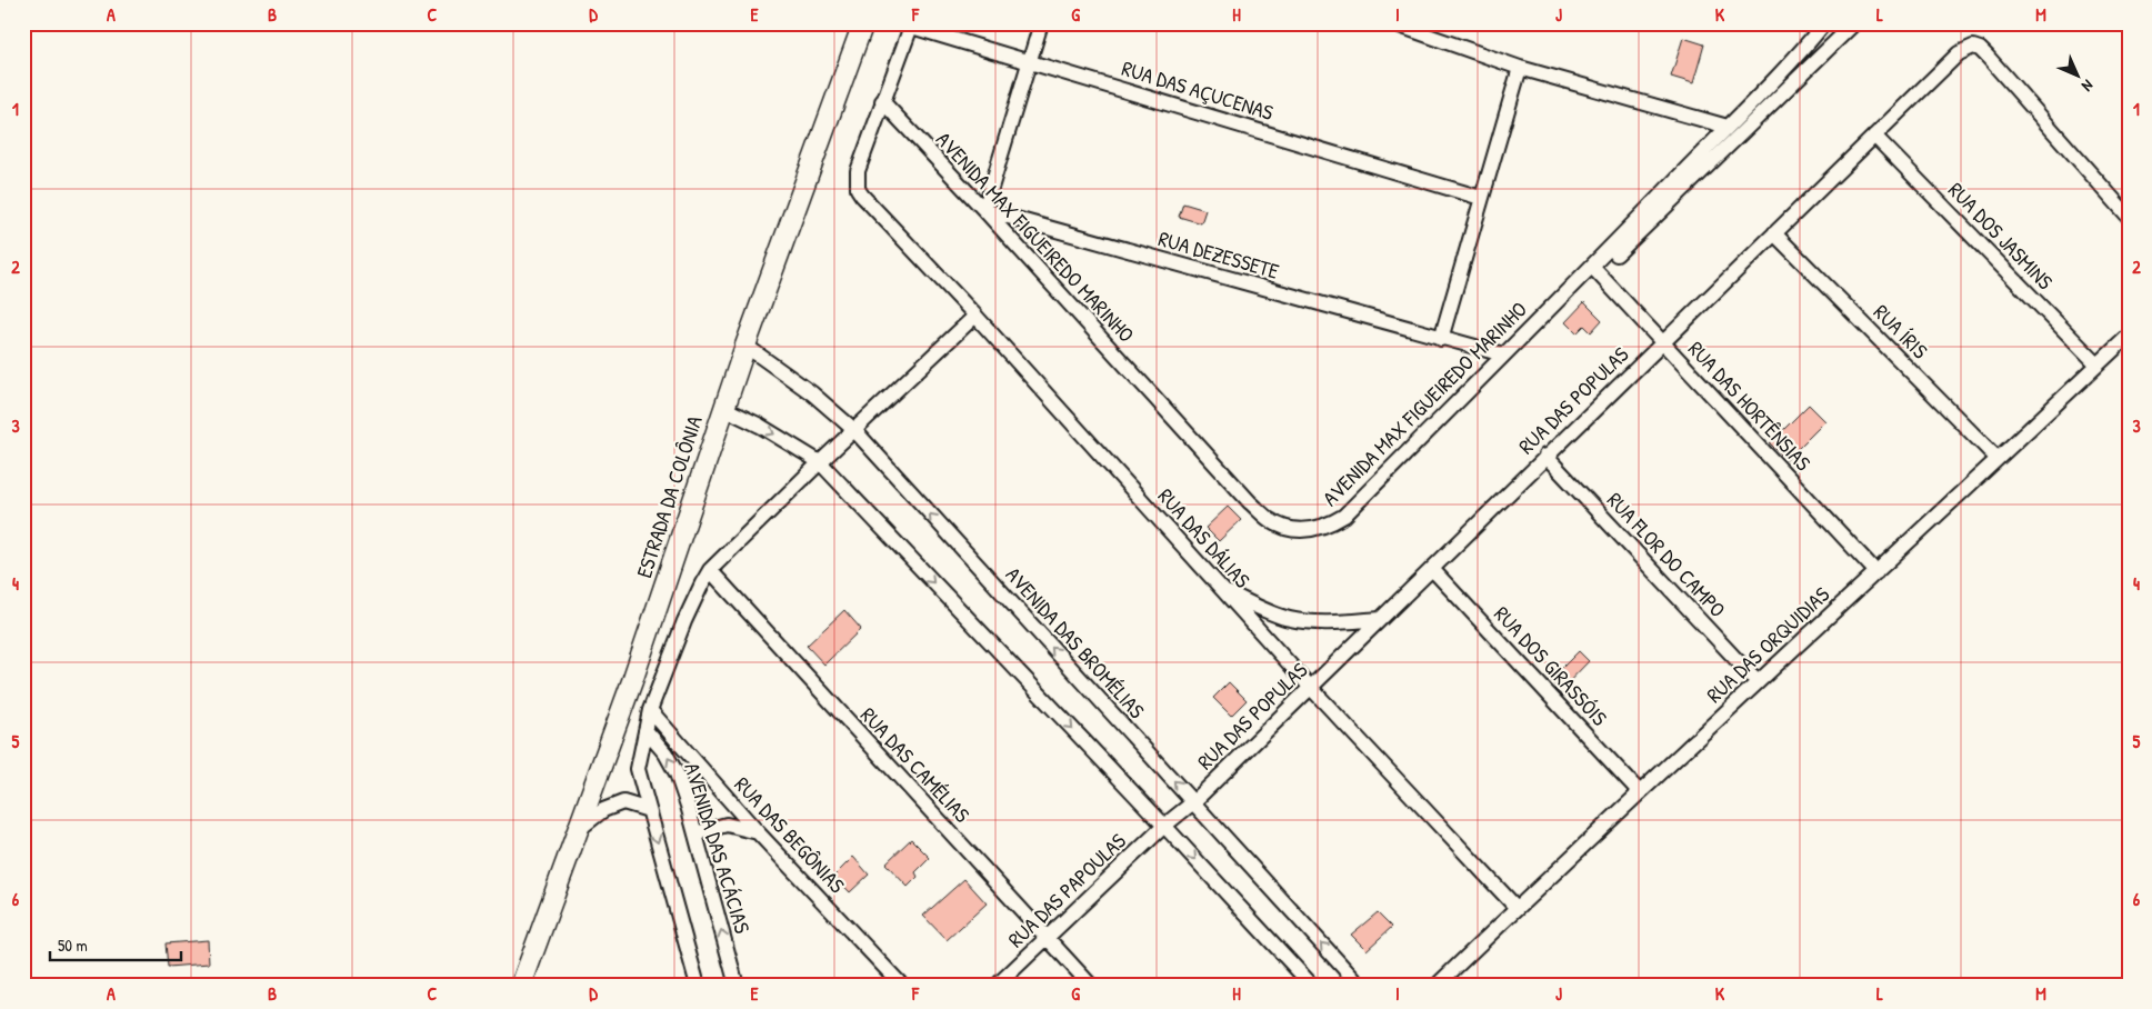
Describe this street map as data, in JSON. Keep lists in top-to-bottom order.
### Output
{
  "streets": {
    "main road": ["ESTRADA DA COLÔNIA"],
    "street": [
      "RUA DAS AÇUCENAS",
      "RUA DOS JASMINS",
      "AVENIDA MAX FIGUEIREDO MARINHO",
      "RUA DEZESSETE",
      "RUA ÍRIS",
      "RUA DAS POPULAS",
      "RUA DAS HORTÊNSIAS",
      "RUA DAS DÁLIAS",
      "RUA FLOR DO CAMPO",
      "AVENIDA DAS BROMÉLIAS",
      "RUA DAS ORQUIDIAS",
      "RUA DOS GIRASSÓIS",
      "RUA DAS CAMÉLIAS",
      "RUA DAS BEGÔNIAS",
      "AVENIDA DAS ACÁCIAS",
      "RUA DAS PAPOULAS"
    ]
  },
  "crossings": [
    ["RUA DOS JASMINS", "RUA DAS POPULAS"],
    ["RUA DOS JASMINS", "RUA DAS ORQUIDIAS"],
    ["AVENIDA MAX FIGUEIREDO MARINHO", "RUA DEZESSETE"],
    ["AVENIDA MAX FIGUEIREDO MARINHO", "RUA DAS HORTÊNSIAS"],
    ["AVENIDA MAX FIGUEIREDO MARINHO", "RUA DAS DÁLIAS"],
    ["RUA ÍRIS", "RUA DAS POPULAS"],
    ["RUA ÍRIS", "RUA DAS ORQUIDIAS"],
    ["RUA DAS POPULAS", "RUA DAS HORTÊNSIAS"],
    ["RUA DAS POPULAS", "RUA DAS DÁLIAS"],
    ["RUA DAS POPULAS", "RUA FLOR DO CAMPO"],
    ["RUA DAS POPULAS", "AVENIDA DAS BROMÉLIAS"],
    ["RUA DAS POPULAS", "RUA DOS GIRASSÓIS"],
    ["RUA DAS POPULAS", "RUA DAS PAPOULAS"],
    ["RUA DAS HORTÊNSIAS", "RUA DAS ORQUIDIAS"],
    ["ESTRADA DA COLÔNIA", "AVENIDA DAS BROMÉLIAS"],
    ["RUA DAS DÁLIAS", "RUA DAS ORQUIDIAS"],
    ["RUA FLOR DO CAMPO", "RUA DAS ORQUIDIAS"],
    ["RUA DAS ORQUIDIAS", "RUA DOS GIRASSÓIS"],
    ["RUA DAS CAMÉLIAS", "RUA DAS PAPOULAS"]
  ],
  "scale_bar": "50 m",
  "north": "bottom right",
  "grid": {
    "columns": [
      "A",
      "B",
      "C",
      "D",
      "E",
      "F",
      "G",
      "H",
      "I",
      "J",
      "K",
      "L",
      "M"
    ],
    "rows": [
      "1",
      "2",
      "3",
      "4",
      "5",
      "6"
    ]
  }
}
